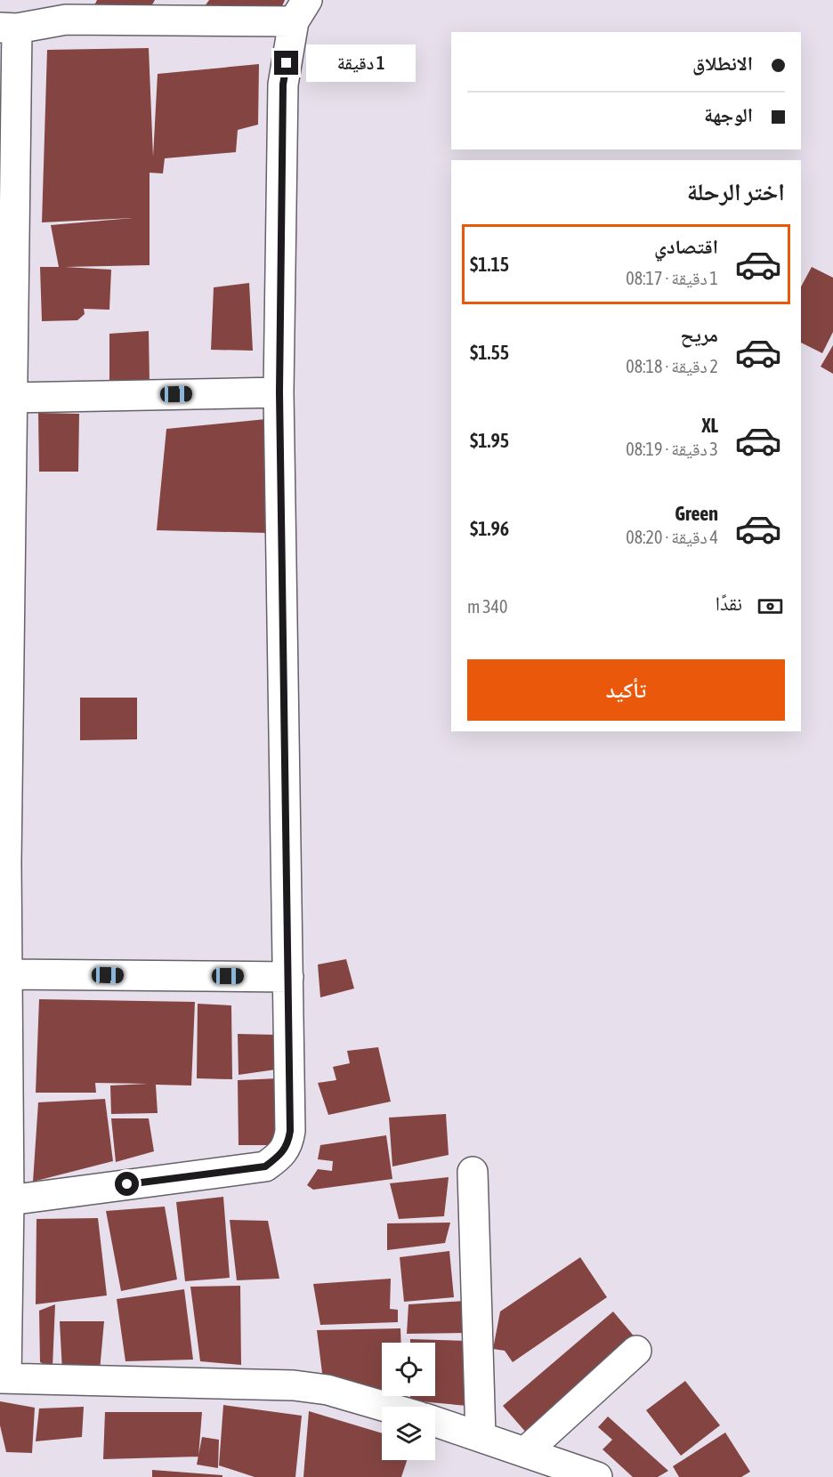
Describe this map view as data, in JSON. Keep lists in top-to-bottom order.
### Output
{
  "page": {
    "banner": ["الانطلاق", "الوجهة"],
    "bubble": "1 دقيقة",
    "heading": "اختر الرحلة",
    "list": [
      {
        "name": "اقتصادي",
        "note": "1 دقيقة · 08:17",
        "value": "$1.15"
      },
      {
        "name": "مريح",
        "note": "2 دقيقة · 08:18",
        "value": "$1.55"
      },
      {
        "name": "XL",
        "note": "3 دقيقة · 08:19",
        "value": "$1.95"
      },
      {
        "name": "Green",
        "note": "4 دقيقة · 08:20",
        "value": "$1.96"
      }
    ],
    "pay": ["نقدًا", "340 m"],
    "buttons": "تأكيد"
  }
}
